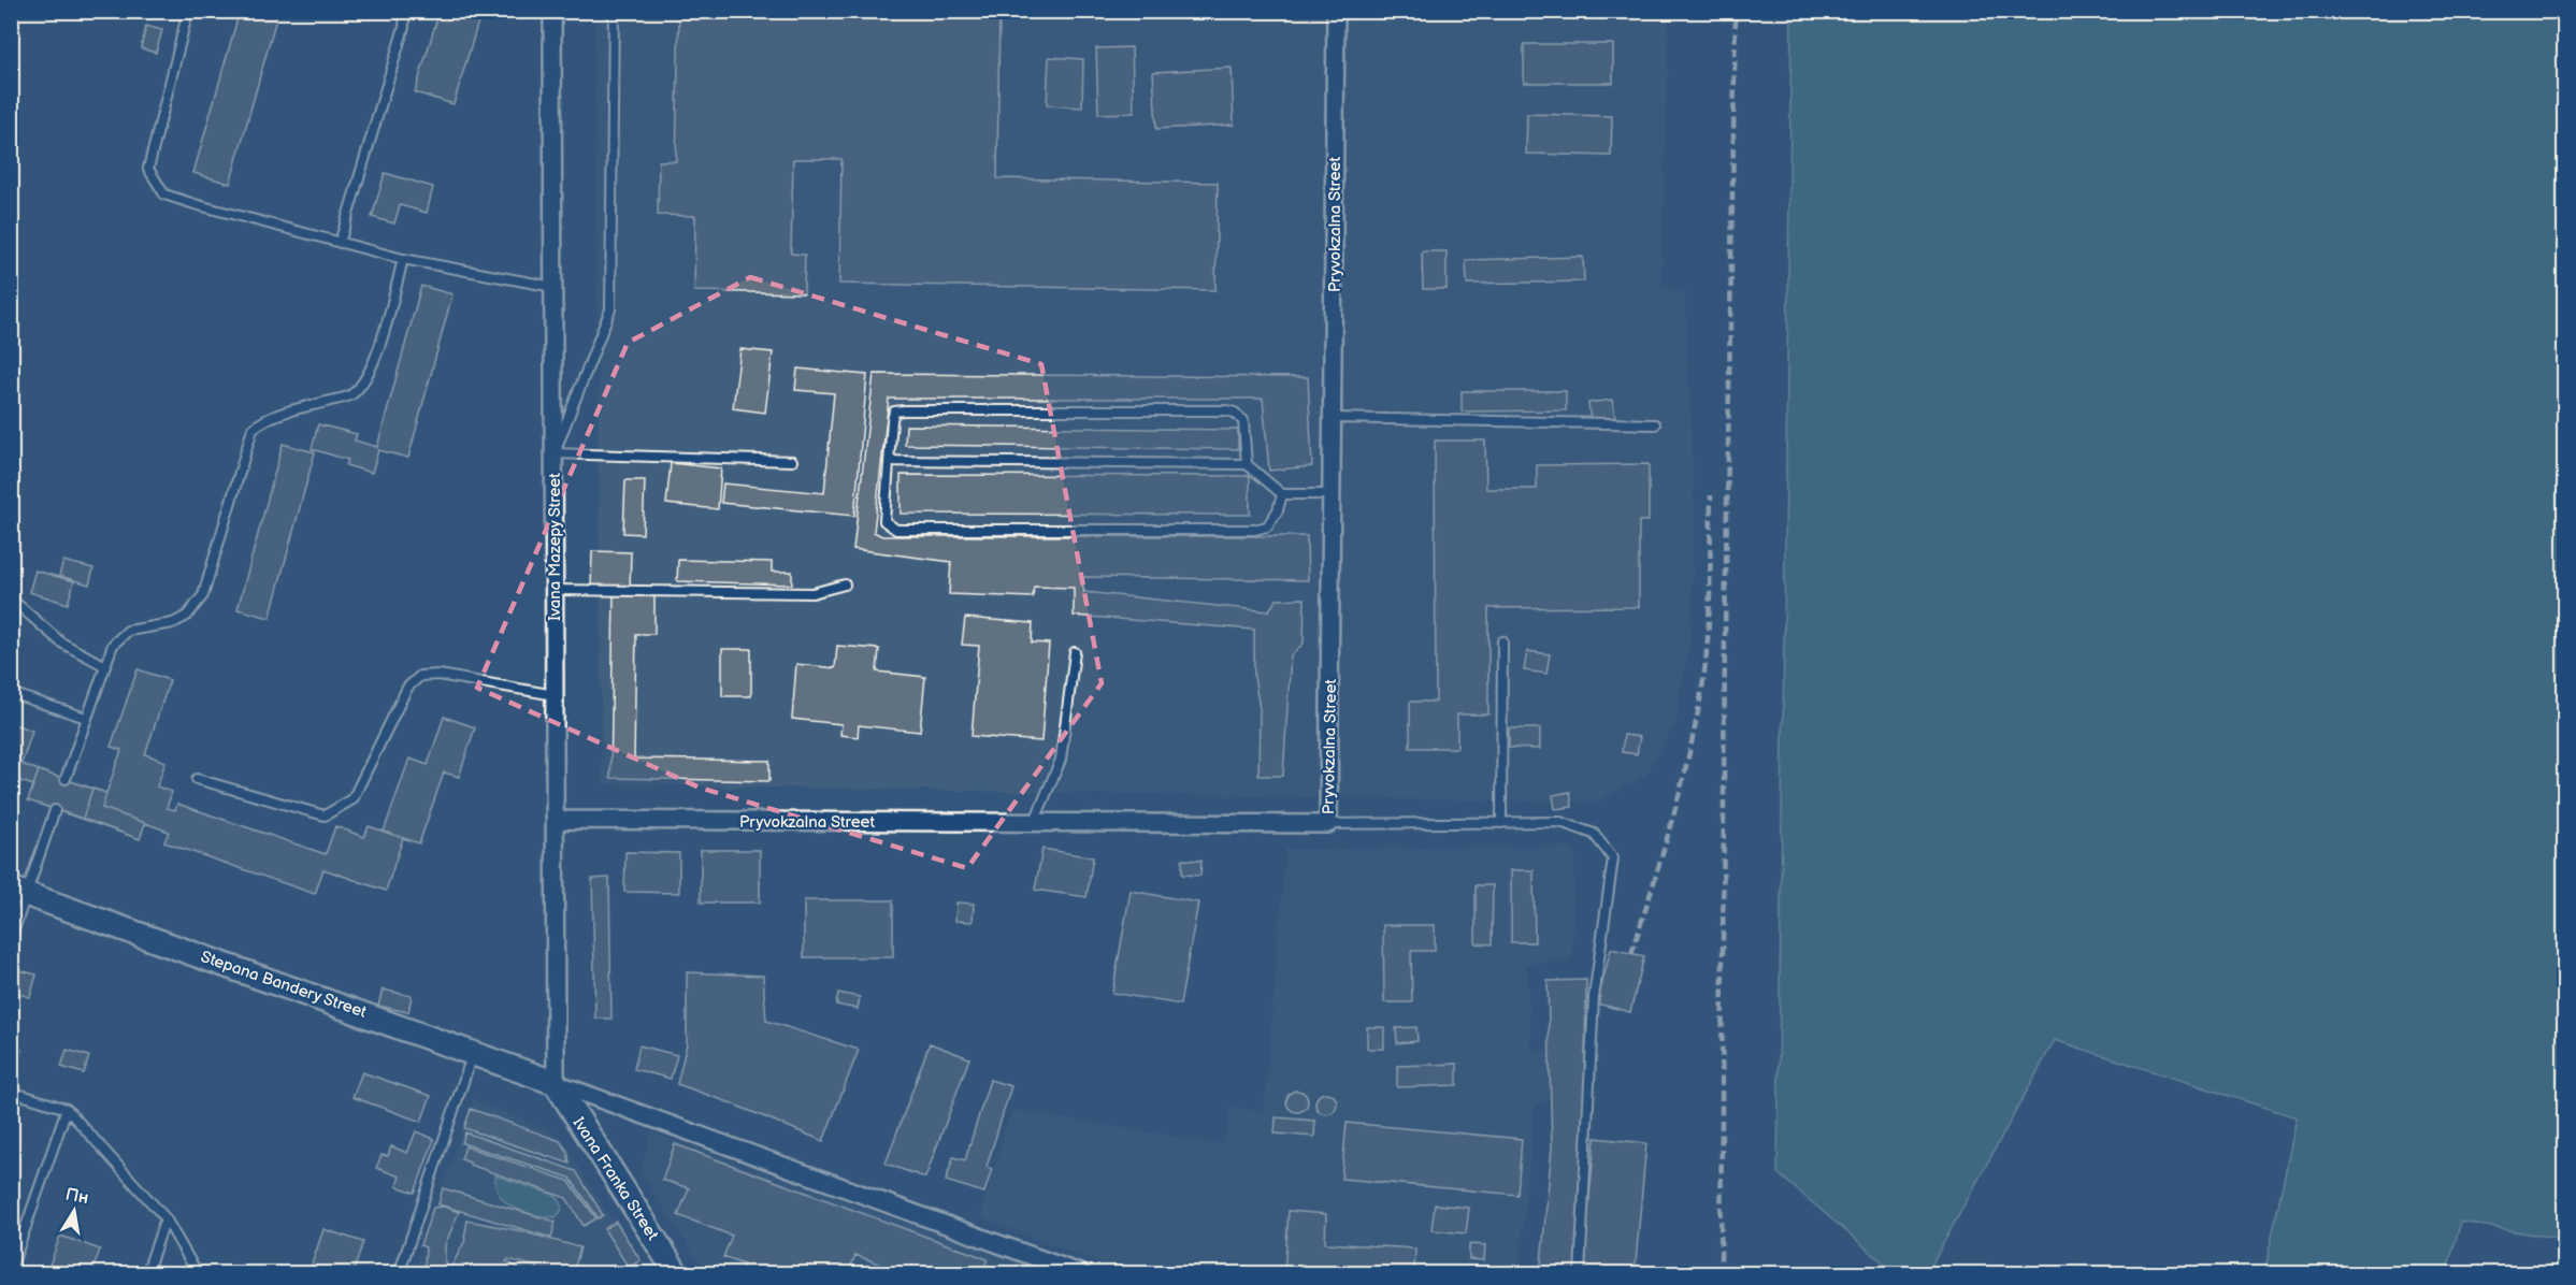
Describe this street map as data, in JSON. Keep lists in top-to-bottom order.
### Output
{
  "streets": {
    "street": [
      "Pryvokzalna Street",
      "Ivana Mazepy Street",
      "Stepana Bandery Street",
      "Ivana Franka Street"
    ]
  },
  "crossings": [
    ["Pryvokzalna Street", "Ivana Mazepy Street"],
    ["Ivana Mazepy Street", "Stepana Bandery Street"],
    ["Ivana Mazepy Street", "Ivana Franka Street"],
    ["Stepana Bandery Street", "Ivana Franka Street"]
  ],
  "north": "top"
}
